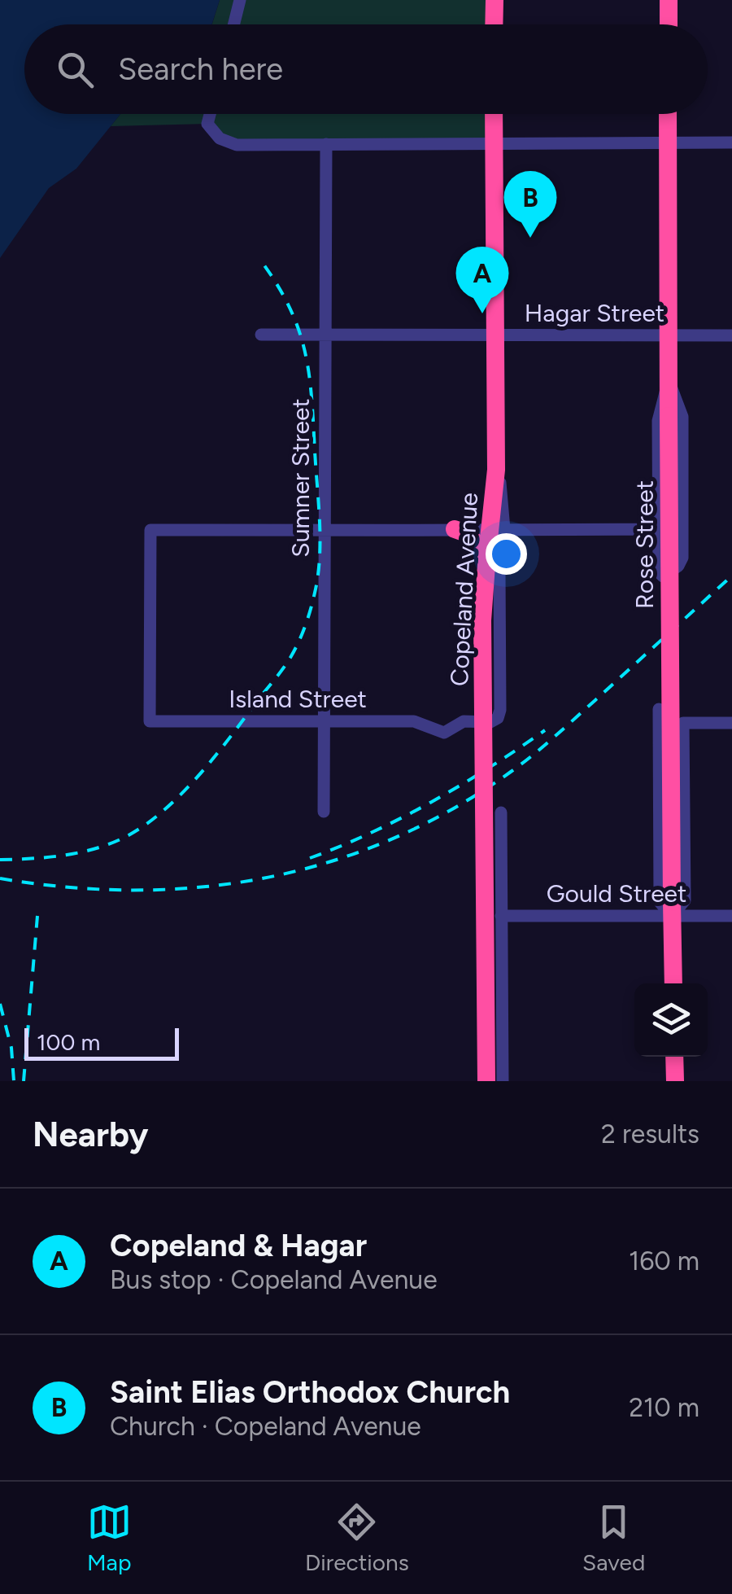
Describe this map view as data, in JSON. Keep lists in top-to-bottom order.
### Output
{
  "streets": {
    "highway": ["Rose Street", "Copeland Avenue"],
    "street": [
      "Hagar Street",
      "Sumner Street",
      "Island Street",
      "Gould Street"
    ]
  },
  "crossings": [
    ["Hagar Street", "Sumner Street"],
    ["Hagar Street", "Rose Street"],
    ["Hagar Street", "Copeland Avenue"],
    ["Sumner Street", "Island Street"],
    ["Rose Street", "Gould Street"],
    ["Copeland Avenue", "Island Street"]
  ],
  "scale_bar": "100 m",
  "page": {
    "search": "Search here",
    "pins": ["B", "A"],
    "scale": "100 m",
    "heading": ["Nearby", "2 results"],
    "list": [
      {
        "mark": "A",
        "name": "Copeland & Hagar",
        "note": "Bus stop · Copeland Avenue",
        "value": "160 m"
      },
      {
        "mark": "B",
        "name": "Saint Elias Orthodox Church",
        "note": "Church · Copeland Avenue",
        "value": "210 m"
      }
    ],
    "nav": ["Map", "Directions", "Saved"]
  }
}
